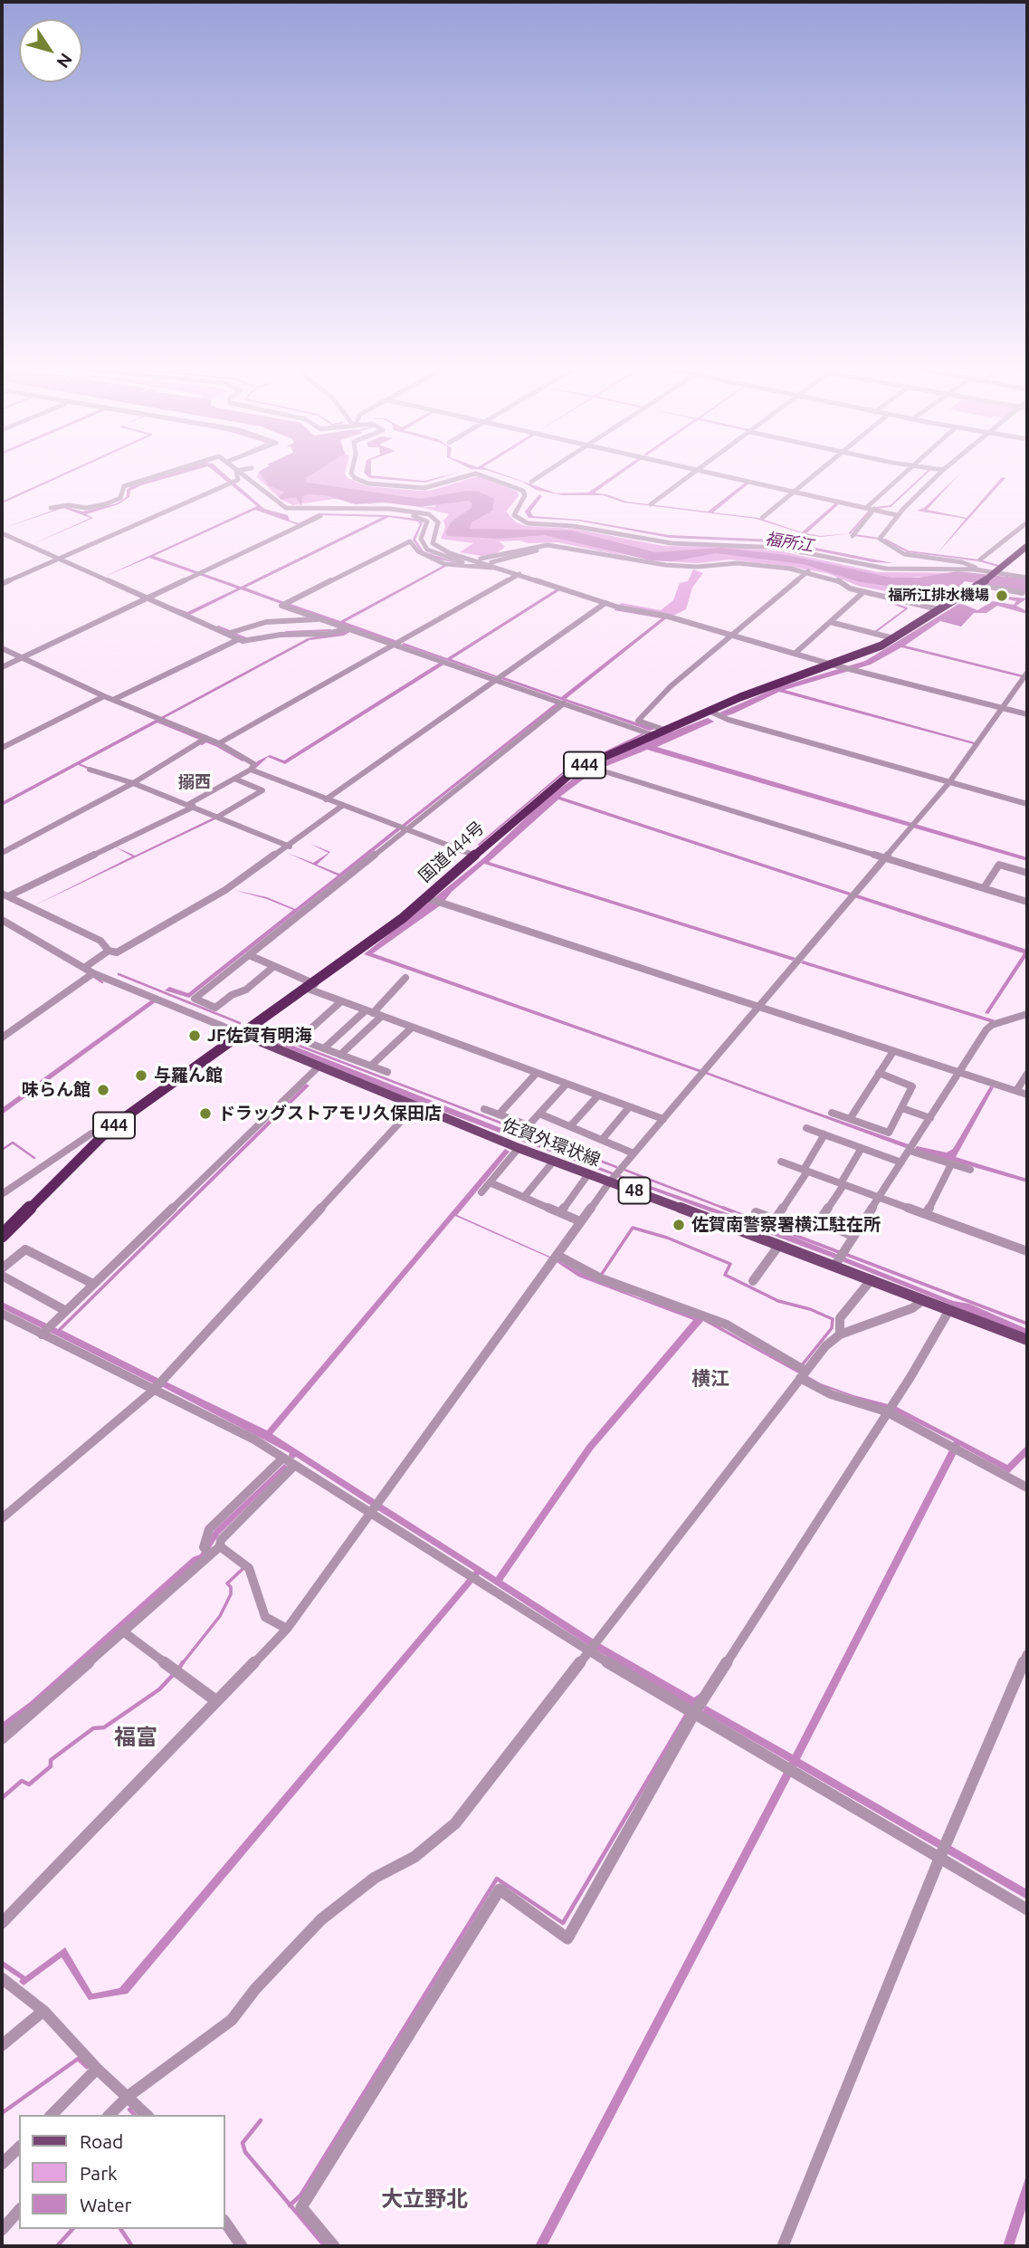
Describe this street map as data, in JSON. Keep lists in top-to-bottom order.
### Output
{
  "streets": {
    "highway": ["444", "国道444号"],
    "main road": ["佐賀外環状線", "48"]
  },
  "crossings": [
    ["444", "国道444号"],
    ["国道444号", "佐賀外環状線"]
  ],
  "districts": [
    "搦西",
    "横江",
    "福富",
    "大立野北"
  ],
  "water": ["福所江"],
  "places": [
    "福所江排水機場",
    "JF佐賀有明海",
    "与羅ん館",
    "味らん館",
    "ドラッグストアモリ久保田店",
    "佐賀南警察署横江駐在所"
  ],
  "legend": ["Road", "Park", "Water"],
  "north": "bottom right"
}
